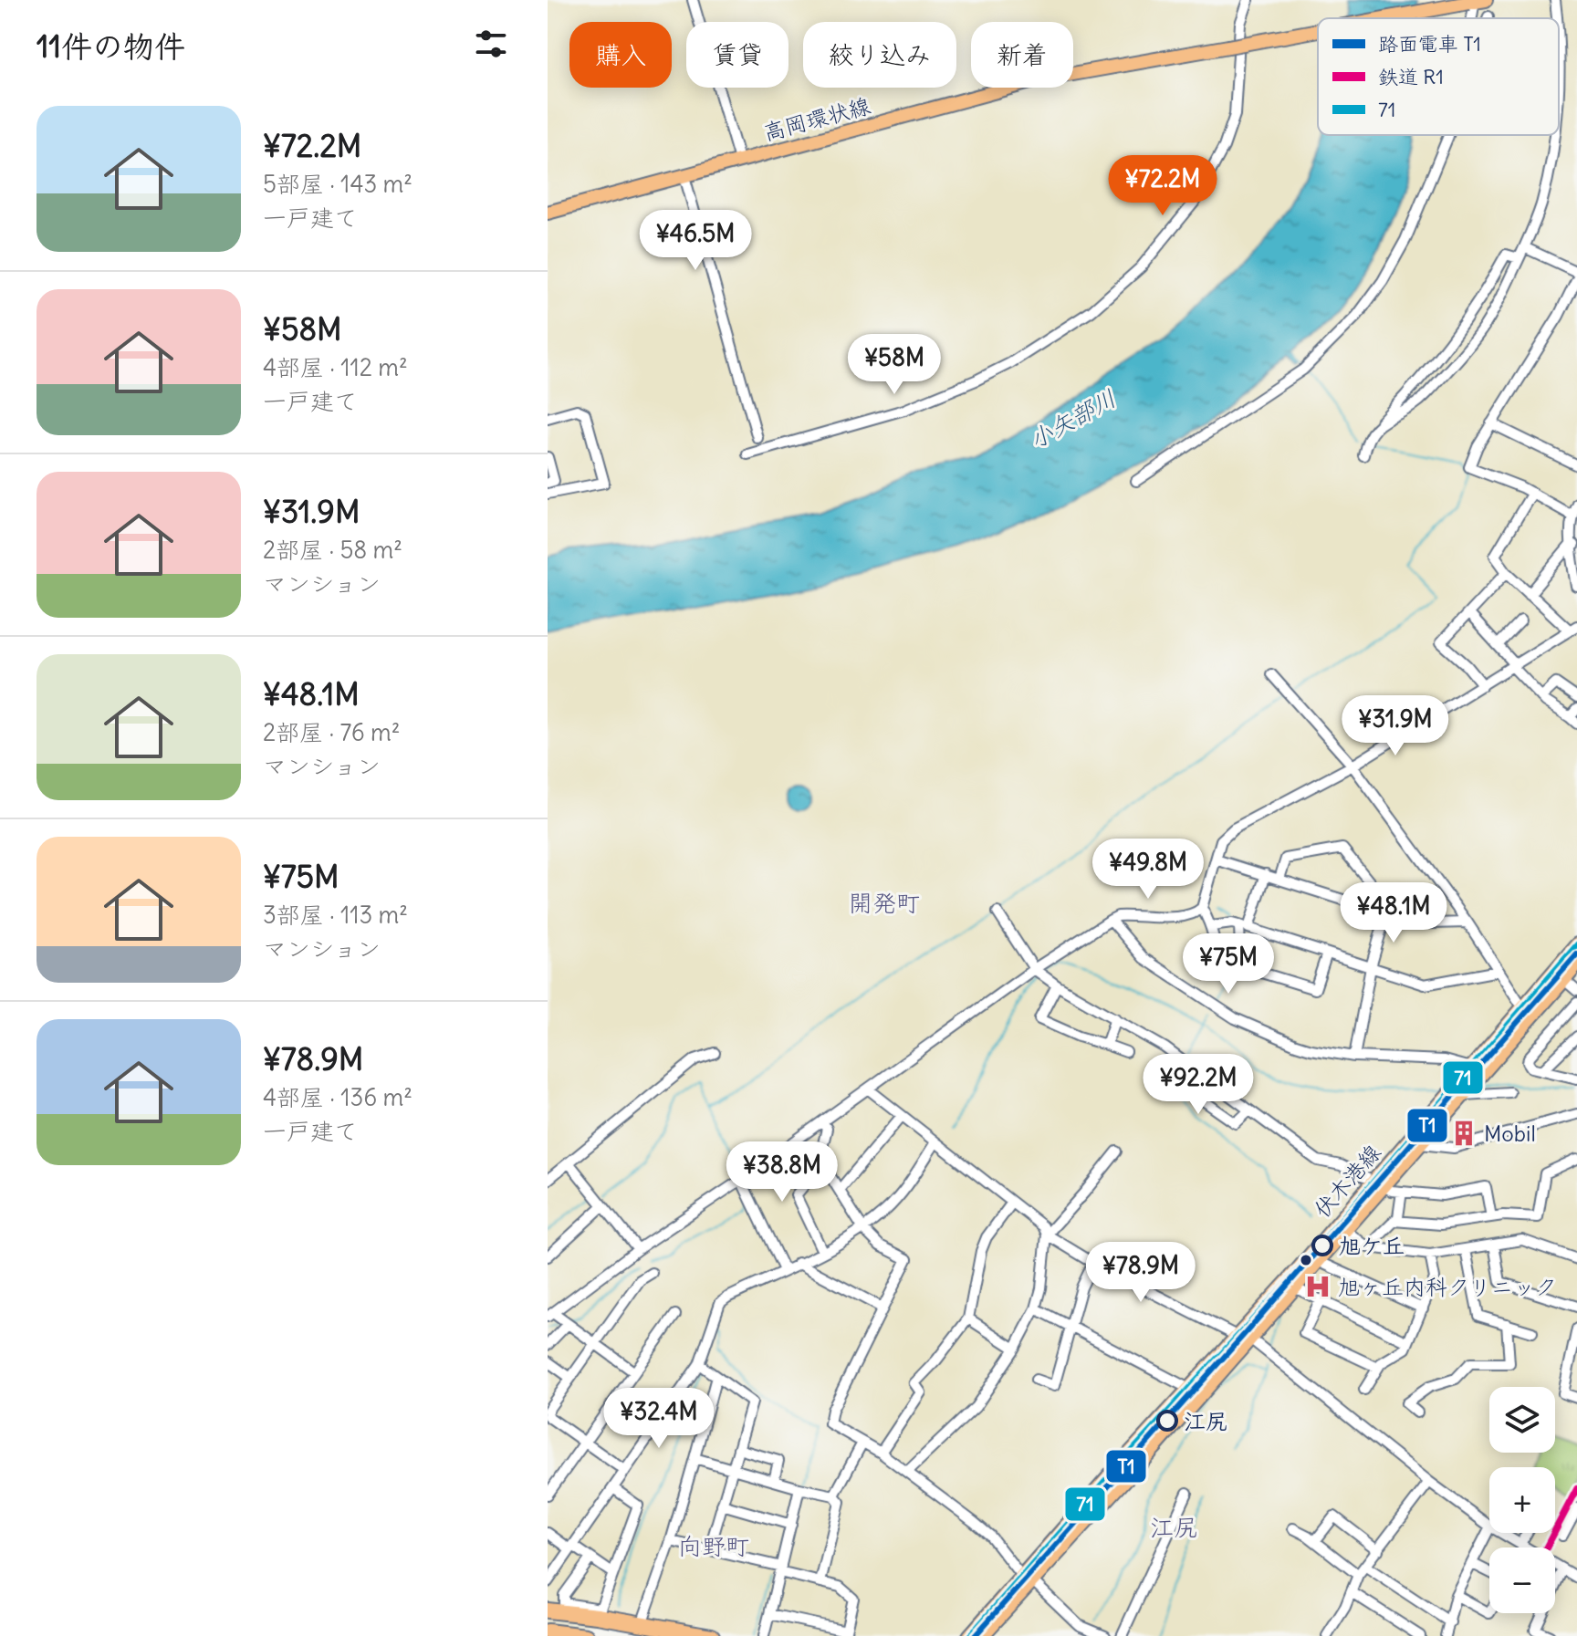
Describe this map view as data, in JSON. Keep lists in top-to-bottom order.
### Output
{
  "streets": {
    "main road": ["高岡環状線", "伏木港線"]
  },
  "districts": ["開発町", "江尻", "向野町"],
  "water": ["小矢部川"],
  "places": {
    "building": ["Mobil"],
    "other": ["旭ケ丘", "江尻"],
    "hospital": ["旭ヶ丘内科クリニック"]
  },
  "lines": ["transit line 71", "tram line T1", "rail line R1"],
  "legend": ["路面電車 T1", "鉄道 R1", "71"],
  "page": {
    "heading": "11件の物件",
    "chip": [
      "購入",
      "賃貸",
      "絞り込み",
      "新着"
    ],
    "list": [
      {
        "name": "¥72.2M",
        "note": "5部屋 · 143 m² · 一戸建て"
      },
      {
        "name": "¥58M",
        "note": "4部屋 · 112 m² · 一戸建て"
      },
      {
        "name": "¥31.9M",
        "note": "2部屋 · 58 m² · マンション"
      },
      {
        "name": "¥48.1M",
        "note": "2部屋 · 76 m² · マンション"
      },
      {
        "name": "¥75M",
        "note": "3部屋 · 113 m² · マンション"
      },
      {
        "name": "¥78.9M",
        "note": "4部屋 · 136 m² · 一戸建て"
      }
    ],
    "price": [
      "¥72.2M",
      "¥46.5M",
      "¥58M",
      "¥31.9M",
      "¥49.8M",
      "¥48.1M",
      "¥75M",
      "¥92.2M",
      "¥38.8M",
      "¥78.9M",
      "¥32.4M"
    ],
    "map_buttons": ["+", "−"]
  }
}
